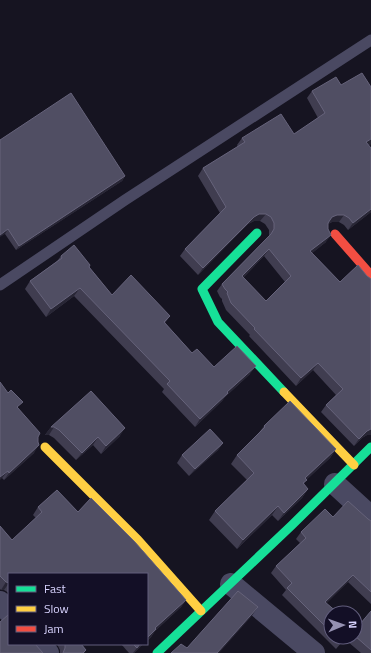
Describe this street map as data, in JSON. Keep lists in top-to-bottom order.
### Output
{
  "legend": ["Fast", "Slow", "Jam"],
  "north": "right"
}
